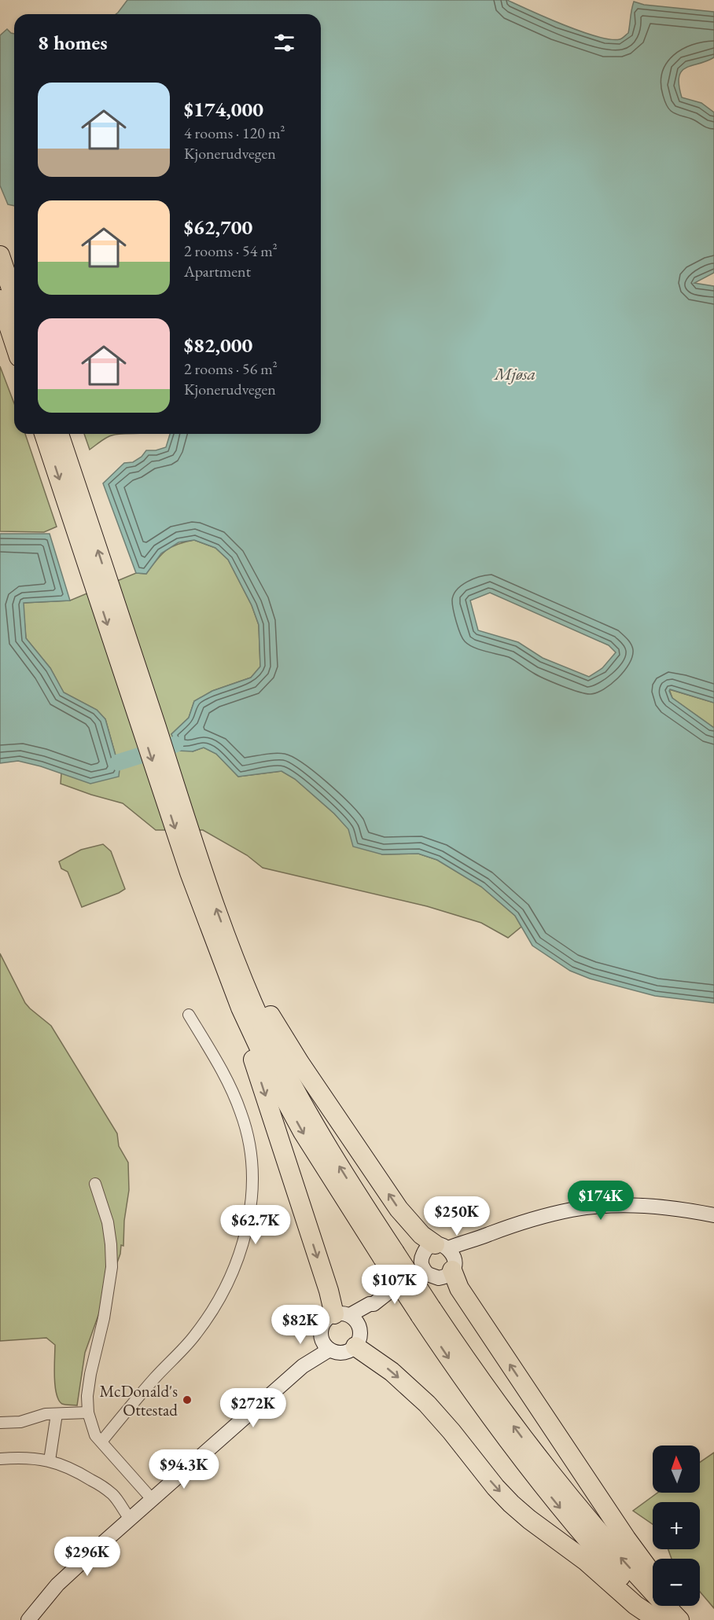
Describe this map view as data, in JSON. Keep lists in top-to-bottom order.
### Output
{
  "water": ["Mjøsa"],
  "places": ["McDonald's Ottestad"],
  "north": "top",
  "page": {
    "heading": "8 homes",
    "list": [
      {
        "name": "$174,000",
        "note": "4 rooms · 120 m² · Kjonerudvegen"
      },
      {
        "name": "$62,700",
        "note": "2 rooms · 54 m² · Apartment"
      },
      {
        "name": "$82,000",
        "note": "2 rooms · 56 m² · Kjonerudvegen"
      }
    ],
    "price": [
      "$174K",
      "$250K",
      "$62.7K",
      "$107K",
      "$82K",
      "$272K",
      "$94.3K",
      "$296K"
    ],
    "map_buttons": ["+", "−"]
  }
}
